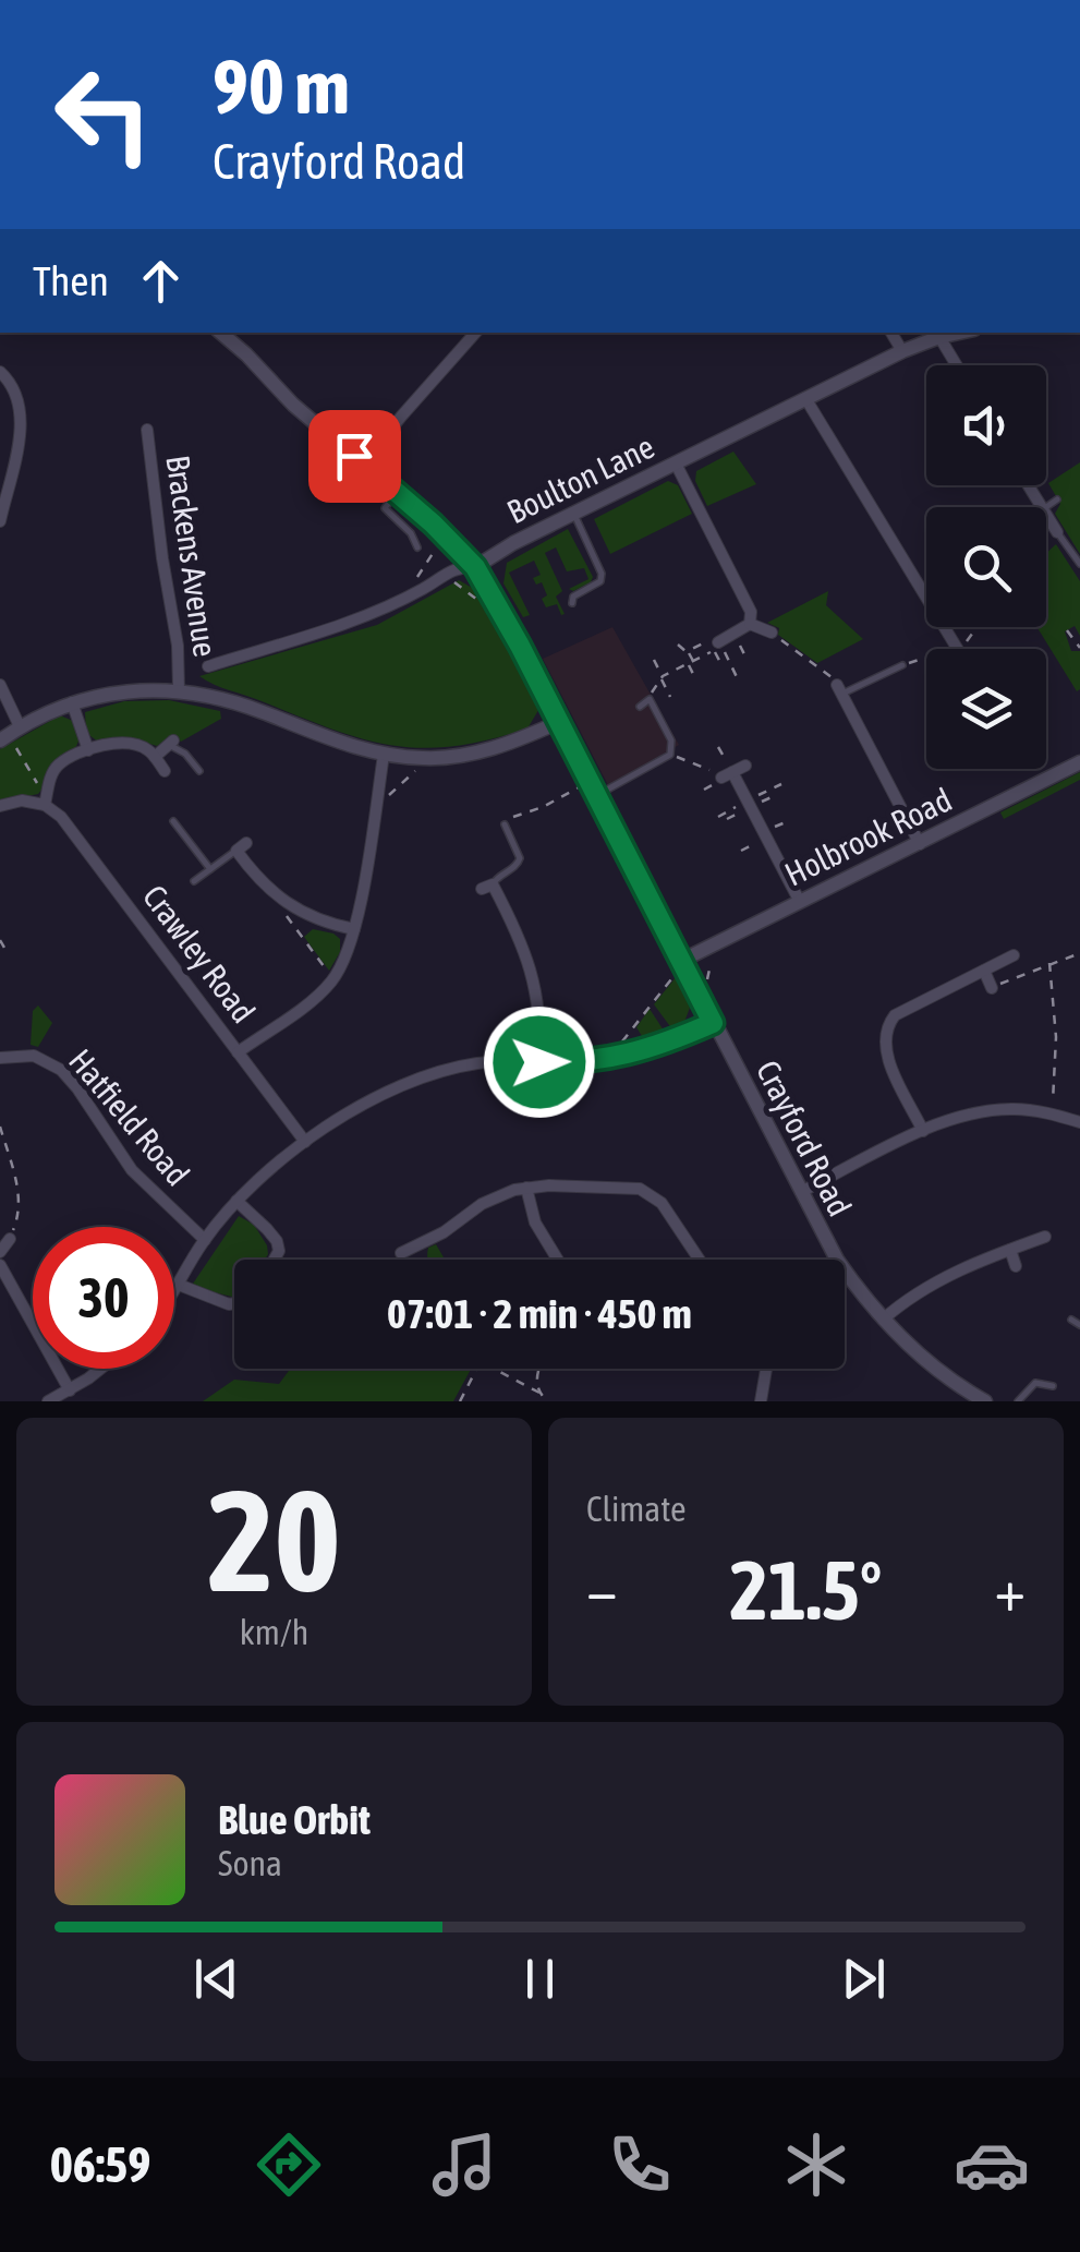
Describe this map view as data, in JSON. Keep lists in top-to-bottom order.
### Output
{
  "streets": {
    "street": [
      "Boulton Lane",
      "Brackens Avenue",
      "Holbrook Road",
      "Crawley Road",
      "Hatfield Road",
      "Crayford Road"
    ]
  },
  "crossings": [
    ["Boulton Lane", "Crayford Road"],
    ["Holbrook Road", "Crayford Road"]
  ],
  "page": {
    "turn": ["90 m", "Crayford Road"],
    "then": "Then",
    "limit": "30",
    "trip": "07:01 · 2 min · 450 m",
    "tile": [
      ["20", "km/h"],
      "Climate"
    ],
    "heat": ["−", "21.5°", "+"],
    "song": ["Blue Orbit", "Sona"],
    "tabs": "06:59"
  }
}
